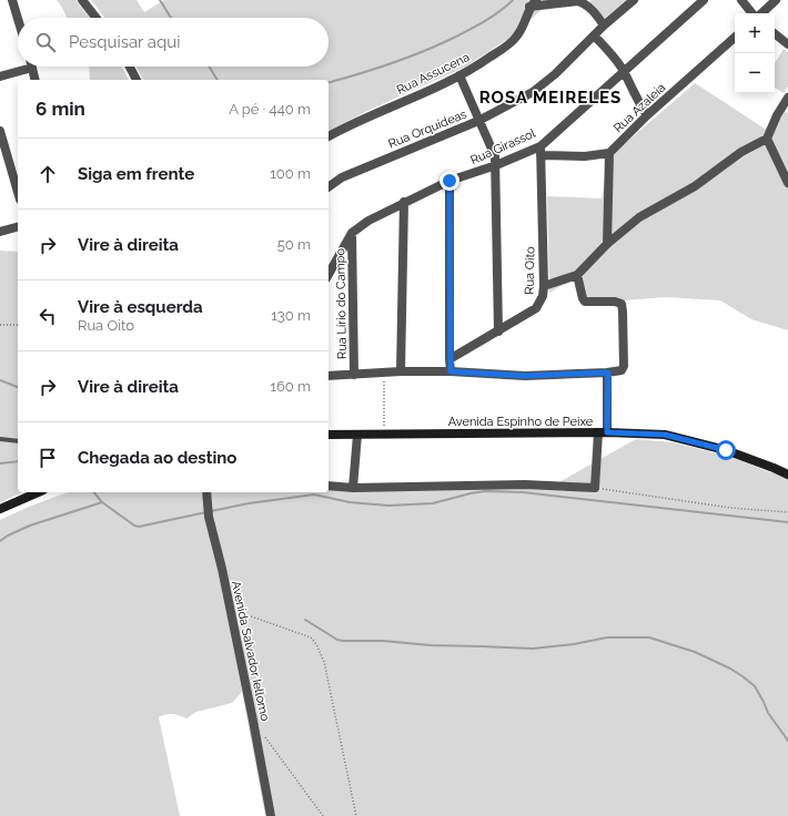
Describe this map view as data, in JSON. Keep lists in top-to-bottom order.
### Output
{
  "streets": {
    "street": [
      "Rua Assucena",
      "Rua Azaleia",
      "Rua Orquídeas",
      "Rua Girassol",
      "Rua Oito",
      "Rua Lírio do Campo",
      "Avenida Espinho de Peixe",
      "Avenida Salvador Iellomo"
    ]
  },
  "crossings": [
    ["Rua Girassol", "Rua Oito"],
    ["Rua Girassol", "Rua Lírio do Campo"]
  ],
  "districts": ["ROSA MEIRELES"],
  "page": {
    "map_buttons": ["+", "−"],
    "search": "Pesquisar aqui",
    "heading": ["6 min", "A pé · 440 m"],
    "list": [
      ["Siga em frente", "100 m"],
      ["Vire à direita", "50 m"],
      ["Vire à esquerda", "Rua Oito", "130 m"],
      ["Vire à direita", "160 m"],
      "Chegada ao destino"
    ]
  }
}
